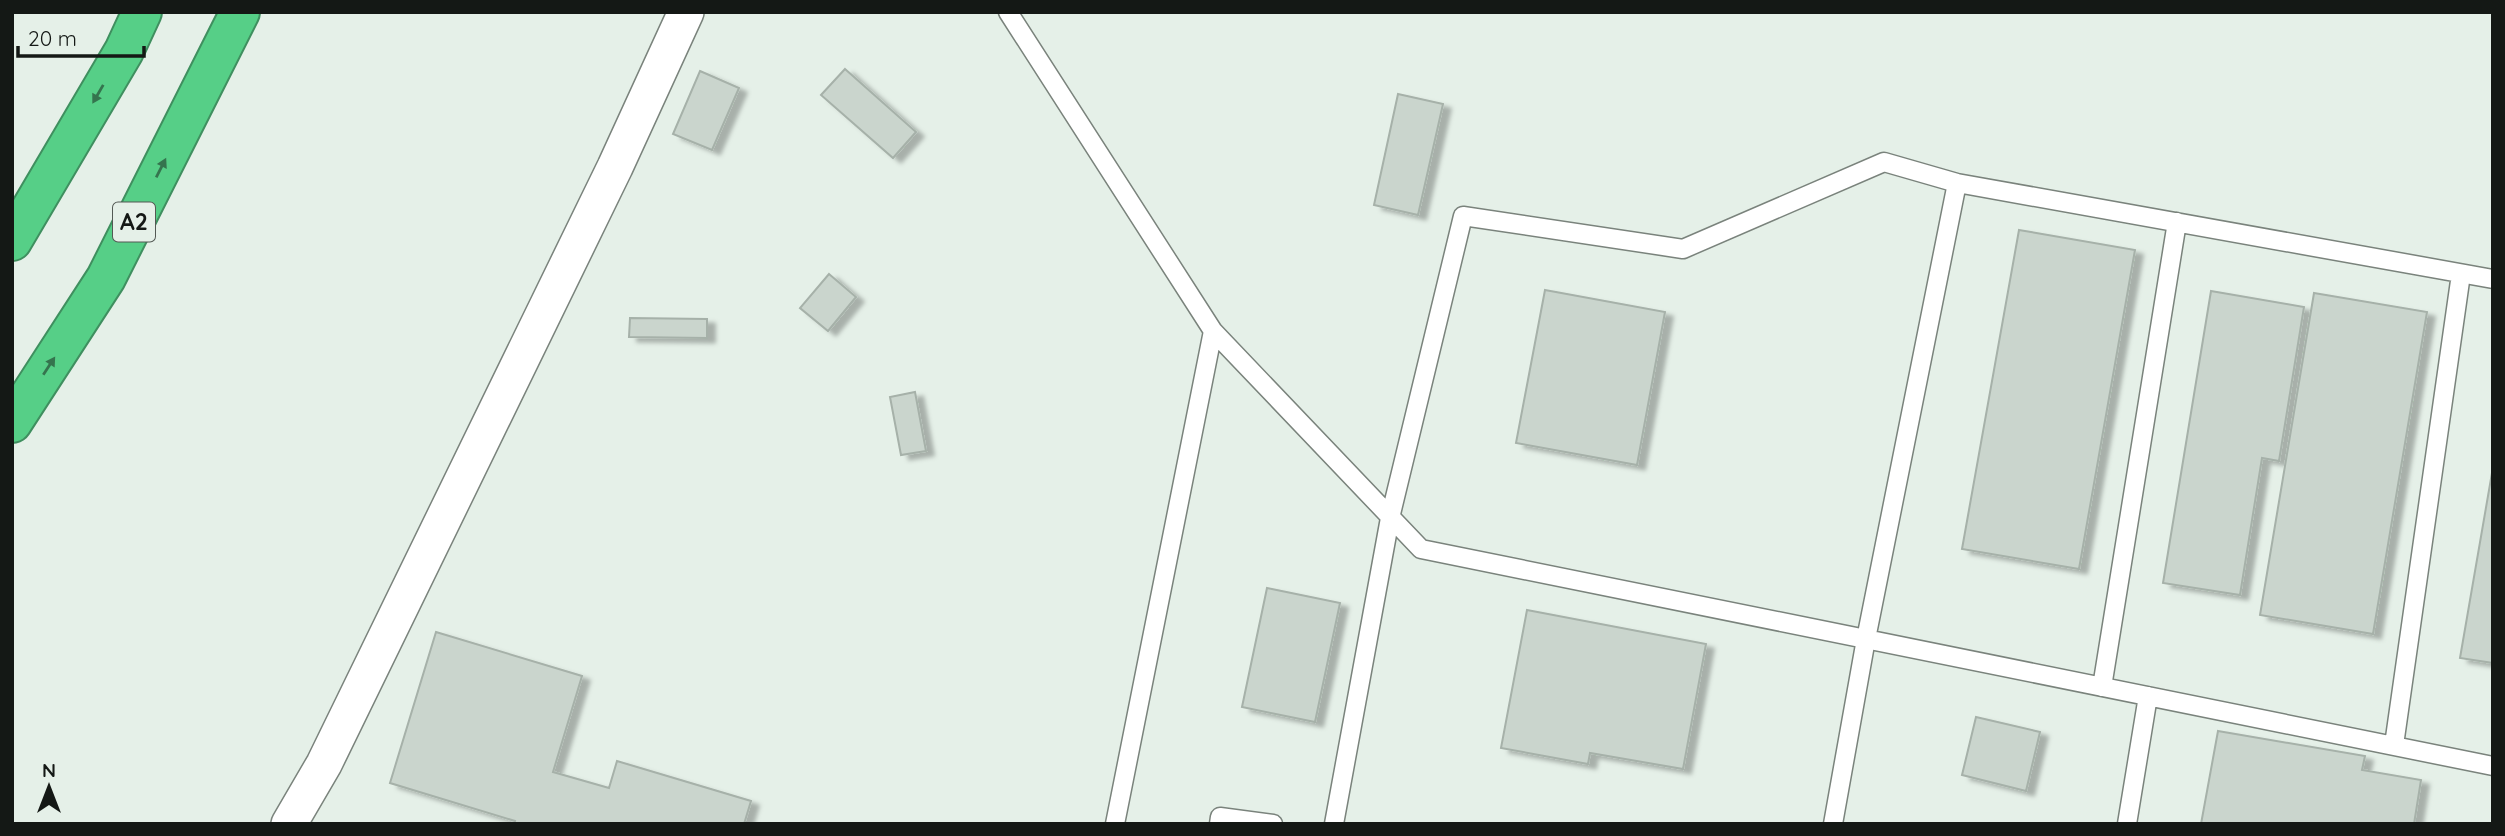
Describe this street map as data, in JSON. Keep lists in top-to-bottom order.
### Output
{
  "streets": {
    "highway": ["A2"]
  },
  "scale_bar": "20 m",
  "north": "top"
}
